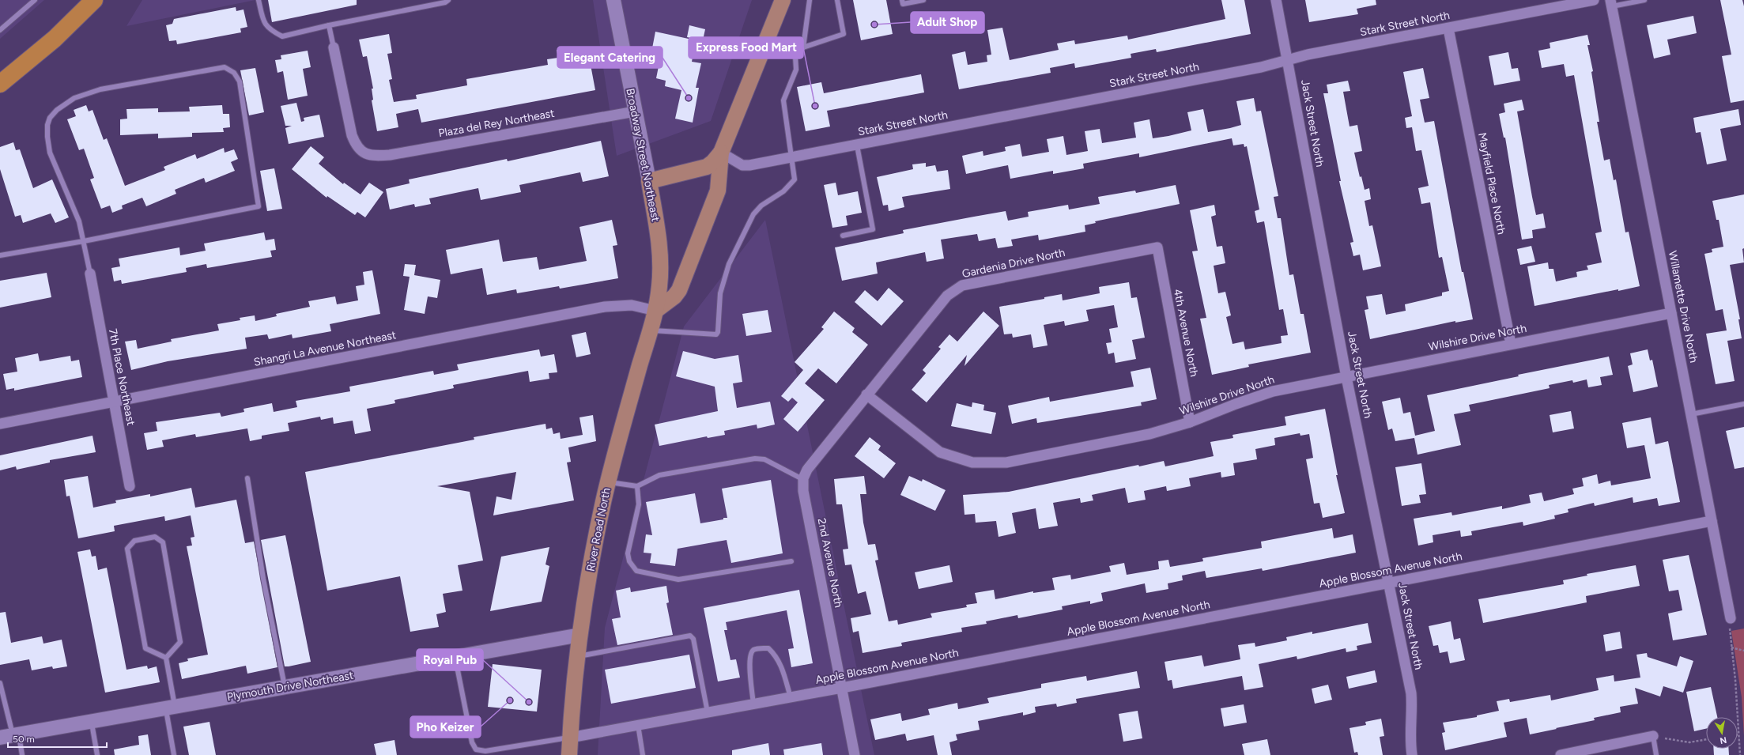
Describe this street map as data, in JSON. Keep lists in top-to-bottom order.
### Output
{
  "streets": {
    "main road": ["Broadway Street Northeast", "River Road North"],
    "street": [
      "Stark Street North",
      "Plaza del Rey Northeast",
      "Jack Street North",
      "Mayfield Place North",
      "Gardenia Drive North",
      "Willamette Drive North",
      "4th Avenue North",
      "Wilshire Drive North",
      "Shangri La Avenue Northeast",
      "7th Place Northeast",
      "2nd Avenue North",
      "Apple Blossom Avenue North",
      "Plymouth Drive Northeast"
    ]
  },
  "crossings": [
    ["Stark Street North", "Jack Street North"],
    ["Stark Street North", "Mayfield Place North"],
    ["Plaza del Rey Northeast", "Broadway Street Northeast"],
    ["Jack Street North", "Wilshire Drive North"],
    ["Jack Street North", "Apple Blossom Avenue North"],
    ["Broadway Street Northeast", "Shangri La Avenue Northeast"],
    ["Broadway Street Northeast", "River Road North"],
    ["Mayfield Place North", "Wilshire Drive North"],
    ["Gardenia Drive North", "4th Avenue North"],
    ["Gardenia Drive North", "Wilshire Drive North"],
    ["Gardenia Drive North", "2nd Avenue North"],
    ["Willamette Drive North", "Wilshire Drive North"],
    ["Willamette Drive North", "Apple Blossom Avenue North"],
    ["4th Avenue North", "Wilshire Drive North"],
    ["Wilshire Drive North", "2nd Avenue North"],
    ["Shangri La Avenue Northeast", "7th Place Northeast"],
    ["Shangri La Avenue Northeast", "River Road North"],
    ["River Road North", "Apple Blossom Avenue North"],
    ["River Road North", "Plymouth Drive Northeast"],
    ["2nd Avenue North", "Apple Blossom Avenue North"]
  ],
  "places": [
    "Adult Shop",
    "Elegant Catering",
    "Express Food Mart",
    "Pho Keizer",
    "Royal Pub"
  ],
  "scale_bar": "50 m",
  "north": "bottom"
}
